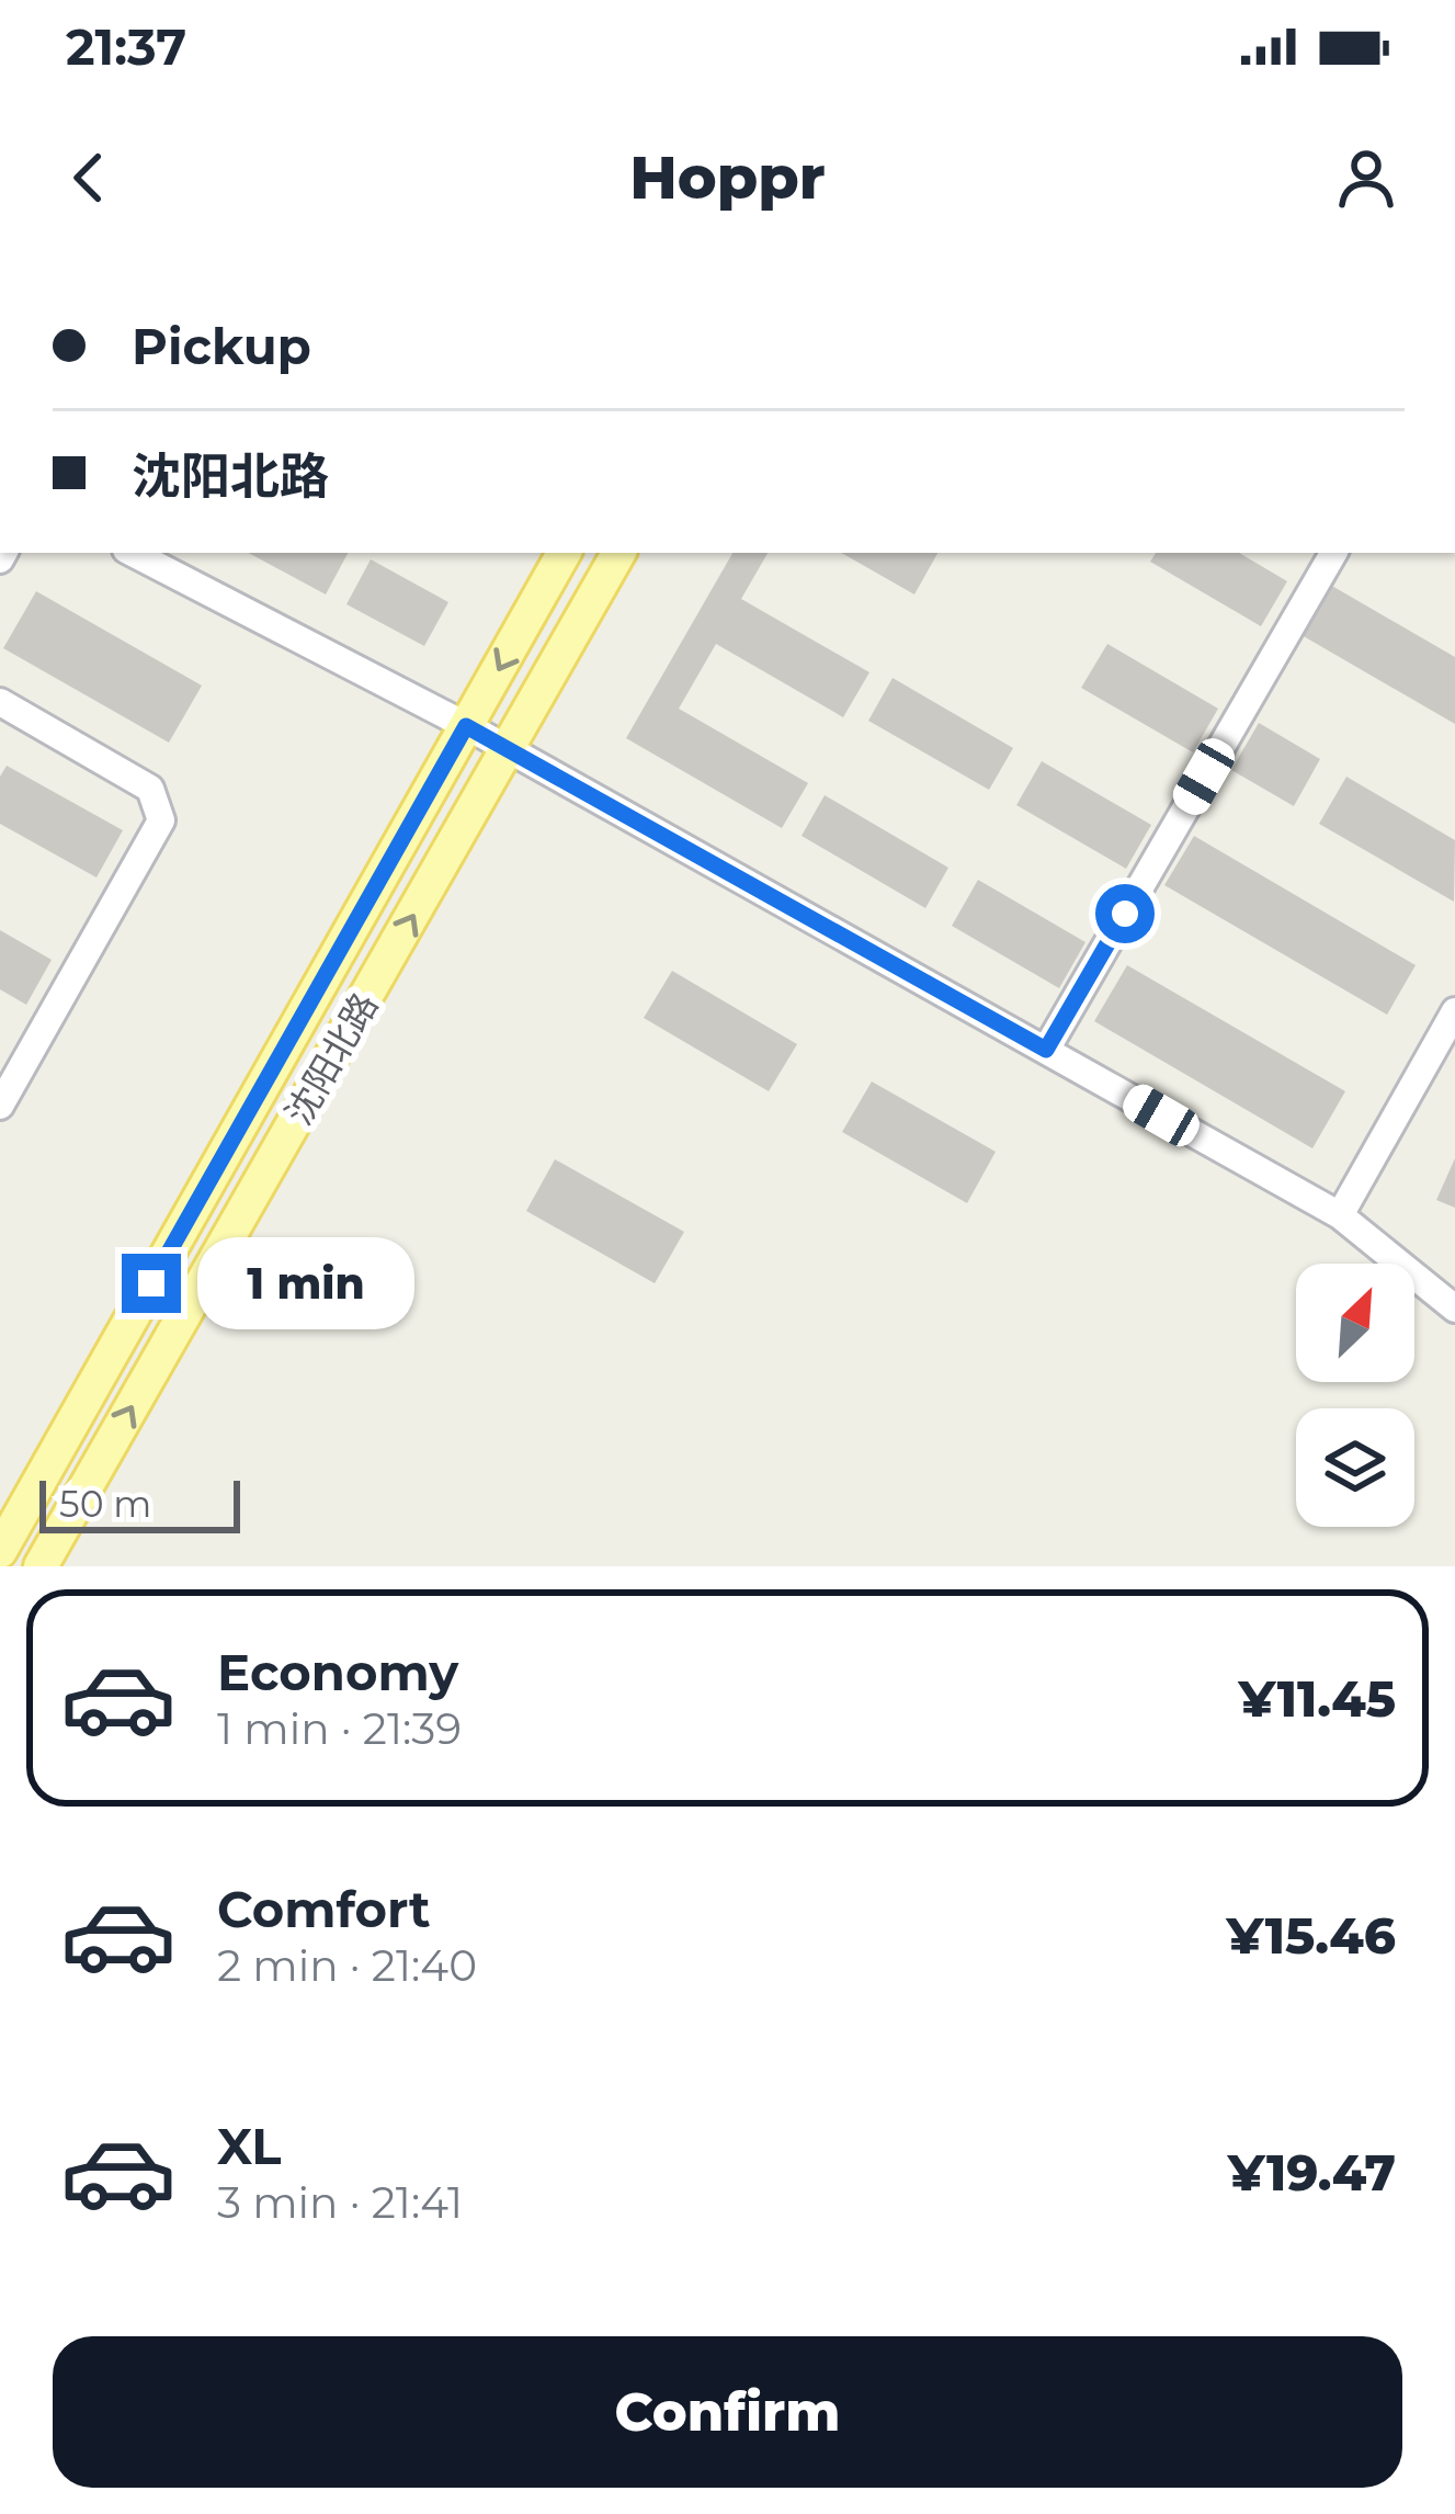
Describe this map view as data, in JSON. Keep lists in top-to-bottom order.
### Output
{
  "streets": {
    "main road": ["沈阳北路"]
  },
  "scale_bar": "50 m",
  "north": "top right",
  "page": {
    "status": "21:37",
    "header": "Hoppr",
    "banner": ["Pickup", "沈阳北路"],
    "bubble": "1 min",
    "scale": "50 m",
    "list": [
      {
        "name": "Economy",
        "note": "1 min · 21:39",
        "value": "¥11.45"
      },
      {
        "name": "Comfort",
        "note": "2 min · 21:40",
        "value": "¥15.46"
      },
      {
        "name": "XL",
        "note": "3 min · 21:41",
        "value": "¥19.47"
      }
    ],
    "buttons": "Confirm"
  }
}
